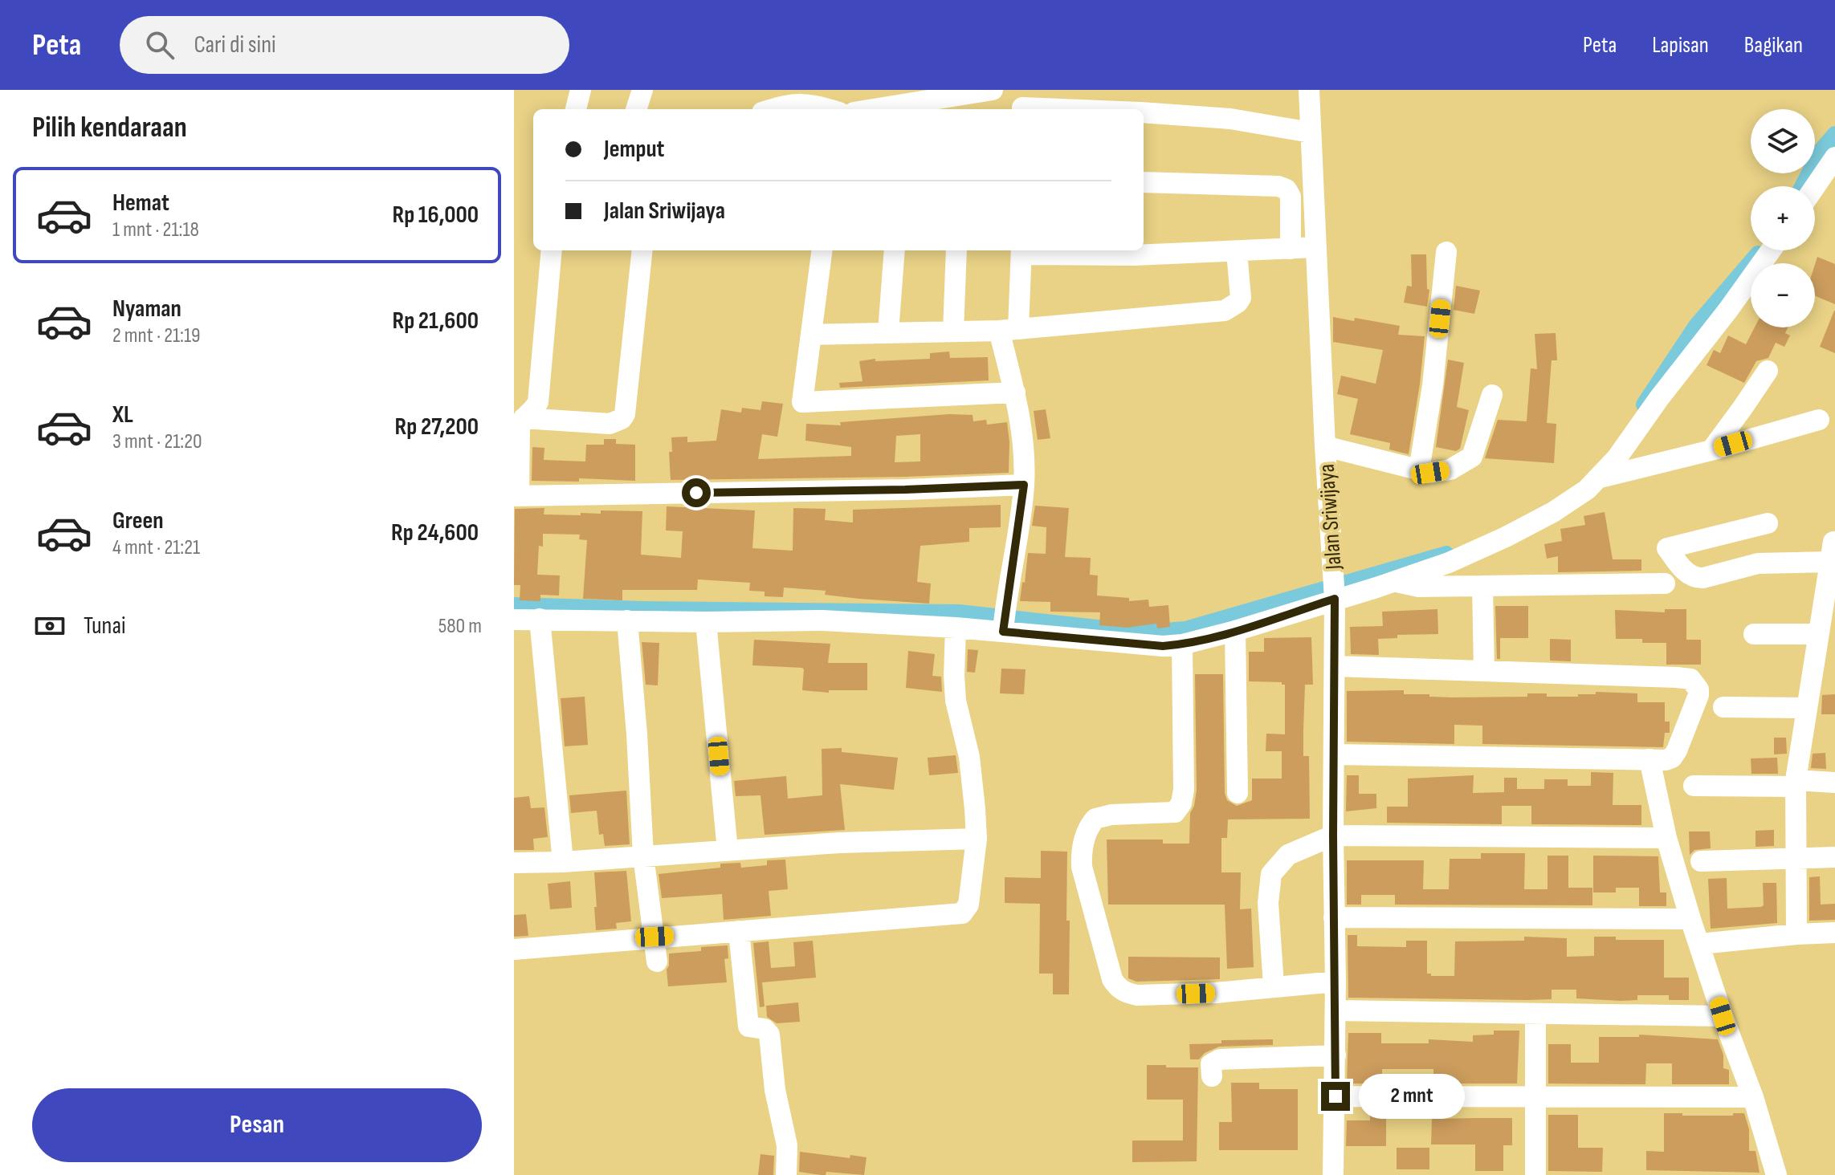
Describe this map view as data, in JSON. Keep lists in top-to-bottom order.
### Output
{
  "streets": {
    "street": ["Jalan Sriwijaya"]
  },
  "page": {
    "header": "Peta",
    "search": "Cari di sini",
    "nav": ["Peta", "Lapisan", "Bagikan"],
    "heading": "Pilih kendaraan",
    "map_buttons": ["+", "−"],
    "banner": ["Jemput", "Jalan Sriwijaya"],
    "list": [
      {
        "name": "Hemat",
        "note": "1 mnt · 21:18",
        "value": "Rp 16,000"
      },
      {
        "name": "Nyaman",
        "note": "2 mnt · 21:19",
        "value": "Rp 21,600"
      },
      {
        "name": "XL",
        "note": "3 mnt · 21:20",
        "value": "Rp 27,200"
      },
      {
        "name": "Green",
        "note": "4 mnt · 21:21",
        "value": "Rp 24,600"
      }
    ],
    "pay": ["Tunai", "580 m"],
    "bubble": "2 mnt",
    "buttons": "Pesan"
  }
}
